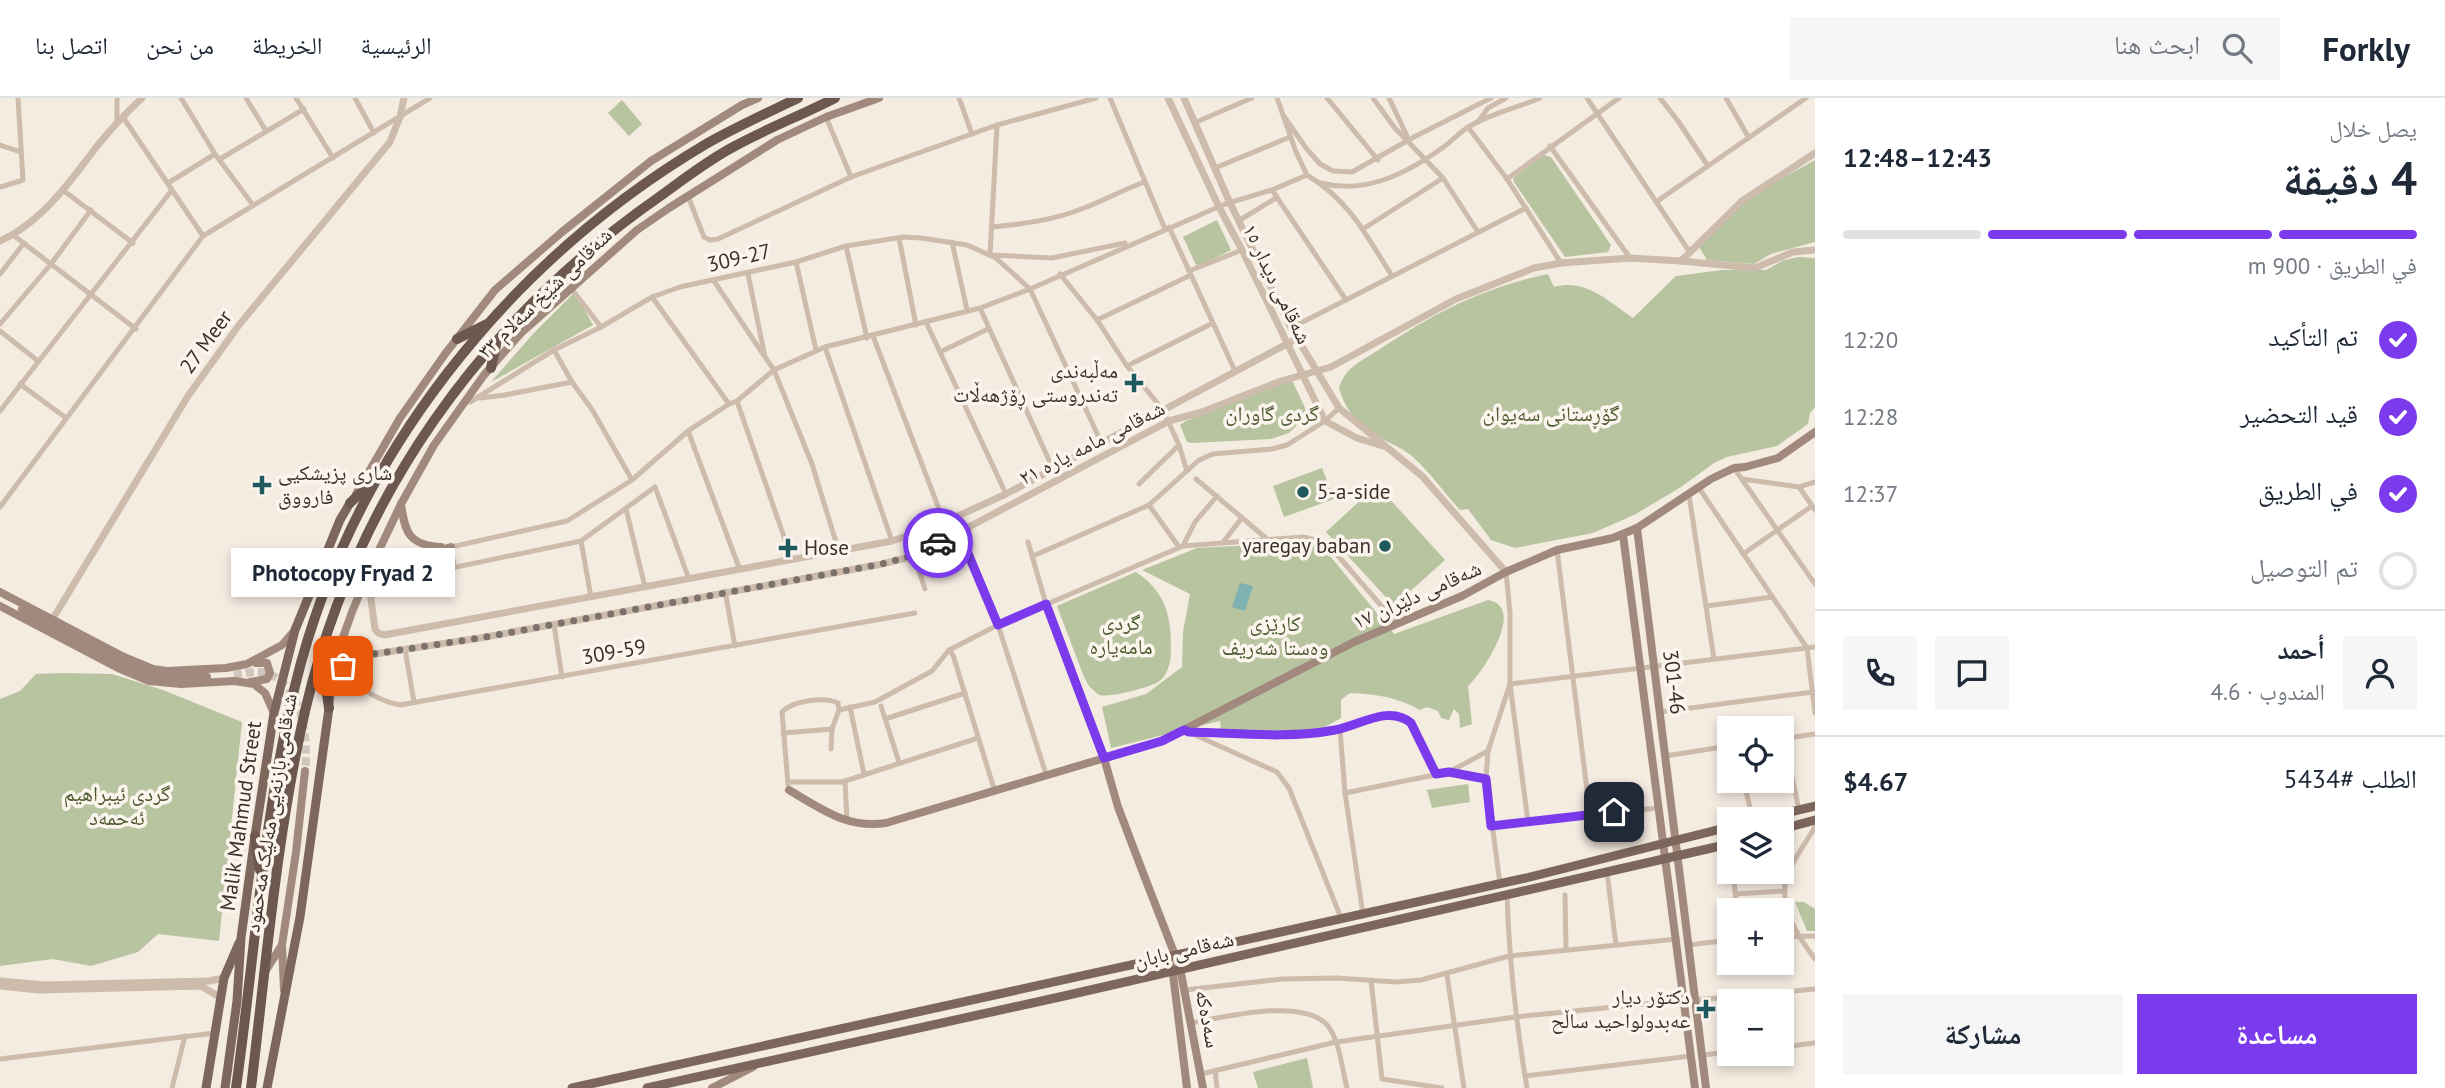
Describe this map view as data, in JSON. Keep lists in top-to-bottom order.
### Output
{
  "streets": {
    "highway": ["شەقامی بازنەیی مەلیک مەحمود"],
    "main road": [
      "شەقامی شێخ سەلام ٣٣",
      "شەقامی دلێران ١٧",
      "301-46",
      "Malik Mahmud Street",
      "شەقامی بابان",
      "سەدەکە"
    ],
    "street": [
      "309-27",
      "شەقامی دیدار ١٥",
      "27 Meer",
      "شەقامی مامە یارە ٢١",
      "309-59"
    ]
  },
  "crossings": [
    ["309-27", "شەقامی شێخ سەلام ٣٣"],
    ["شەقامی دیدار ١٥", "شەقامی مامە یارە ٢١"],
    ["شەقامی دیدار ١٥", "شەقامی دلێران ١٧"],
    ["شەقامی شێخ سەلام ٣٣", "شەقامی مامە یارە ٢١"],
    ["شەقامی شێخ سەلام ٣٣", "309-59"],
    ["شەقامی مامە یارە ٢١", "309-59"],
    ["شەقامی دلێران ١٧", "301-46"],
    ["شەقامی دلێران ١٧", "سەدەکە"],
    ["301-46", "شەقامی بابان"],
    ["شەقامی بابان", "سەدەکە"]
  ],
  "parks": [
    "گردی گاوران",
    "گۆڕستانی سەیوان",
    "گردی مامەیارە",
    "کارێزی وەستا شەریف",
    "گردی ئیبراھیم ئەحمەد"
  ],
  "places": {
    "health": [
      "مەڵبەندی تەندروستی ڕۆژهەڵات",
      "شاری پزیشکیی فارووق",
      "Hose",
      "دکتۆر دیار عەبدولواحید ساڵح"
    ],
    "other": ["5-a-side", "yaregay baban", "Photocopy Fryad 2"]
  },
  "page": {
    "header": "Forkly",
    "search": "ابحث هنا",
    "nav": [
      "الرئيسية",
      "الخريطة",
      "من نحن",
      "اتصل بنا"
    ],
    "heading": ["4 دقيقة", "يصل خلال", "12:43–12:48"],
    "panel": [
      "أحمد",
      "المندوب · 4.6",
      "الطلب #5434",
      "$4.67"
    ],
    "bar": "في الطريق · 900 m",
    "list": [
      ["تم التأكيد", "12:20"],
      ["قيد التحضير", "12:28"],
      ["في الطريق", "12:37"],
      "تم التوصيل"
    ],
    "bubble": "Photocopy Fryad 2",
    "map_buttons": ["+", "−"],
    "buttons": ["مساعدة", "مشاركة"]
  }
}
